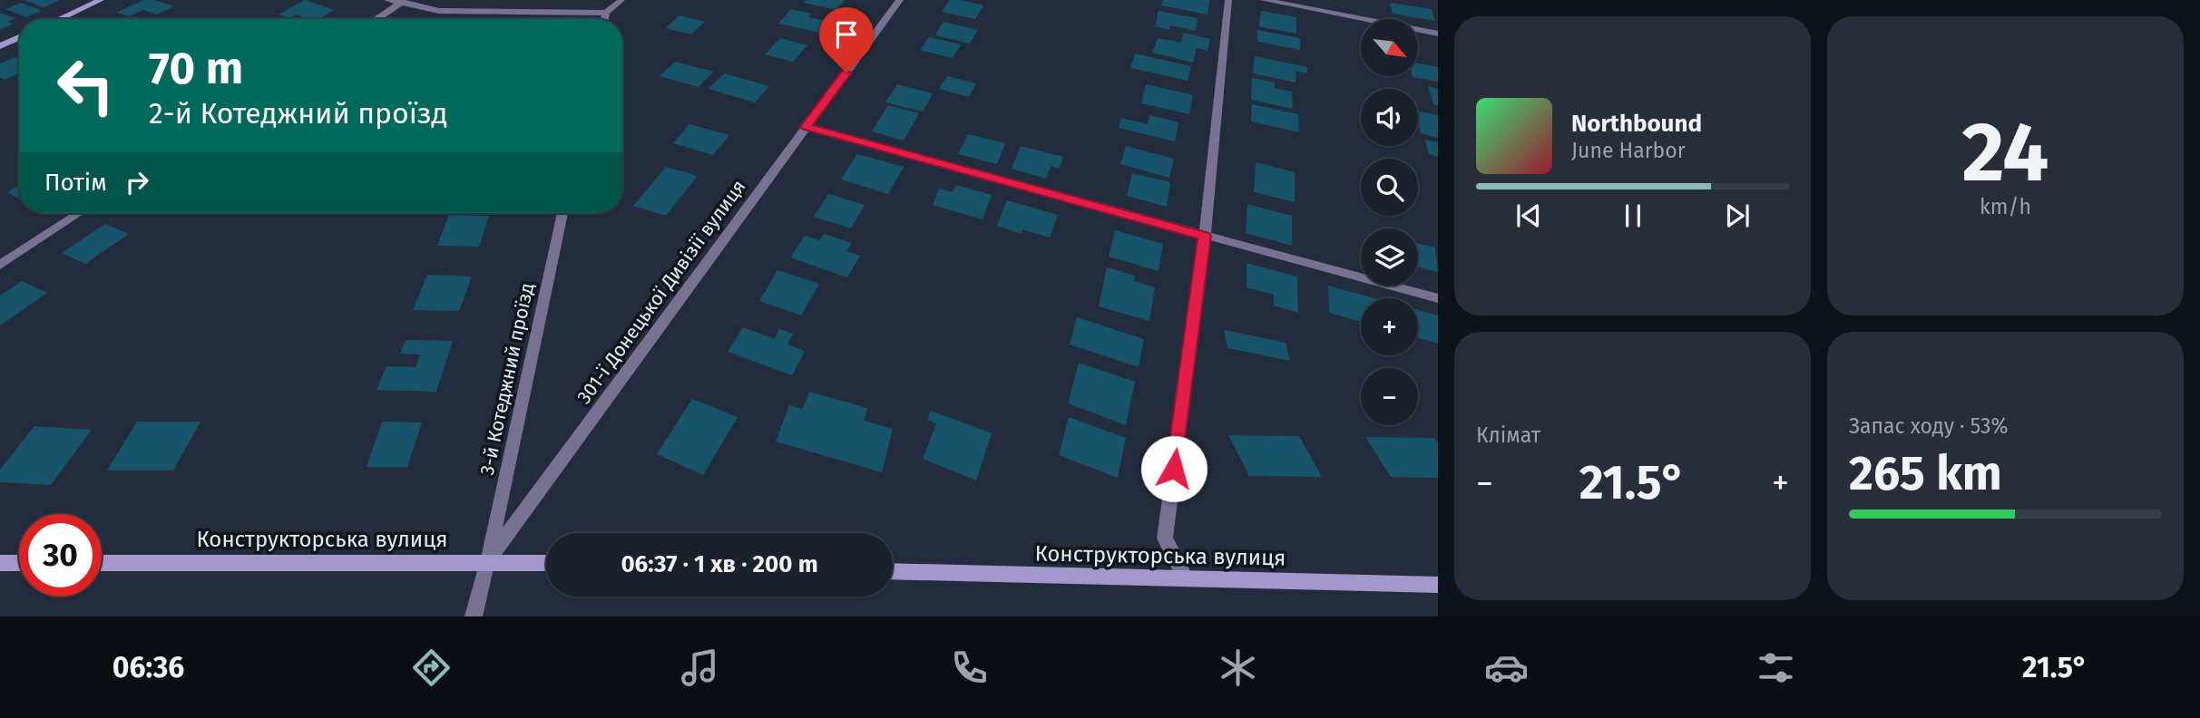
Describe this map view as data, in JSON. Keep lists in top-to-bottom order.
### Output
{
  "streets": {
    "street": ["301-ї Донецької Дивізії вулиця", "3-й Котеджний проїзд", "Конструкторська вулиця"]
  },
  "crossings": [
    ["301-ї Донецької Дивізії вулиця", "3-й Котеджний проїзд"],
    ["301-ї Донецької Дивізії вулиця", "Конструкторська вулиця"],
    ["3-й Котеджний проїзд", "Конструкторська вулиця"]
  ],
  "north": "bottom right",
  "page": {
    "tile": [
      ["24", "km/h"],
      "Клімат",
      ["Запас ходу · 53%", "265 km"]
    ],
    "map_buttons": ["+", "−"],
    "turn": ["70 m", "2-й Котеджний проїзд"],
    "song": ["Northbound", "June Harbor"],
    "then": "Потім",
    "heat": ["−", "21.5°", "+"],
    "limit": "30",
    "trip": "06:37 · 1 хв · 200 m",
    "tabs": ["06:36", "21.5°"]
  }
}
